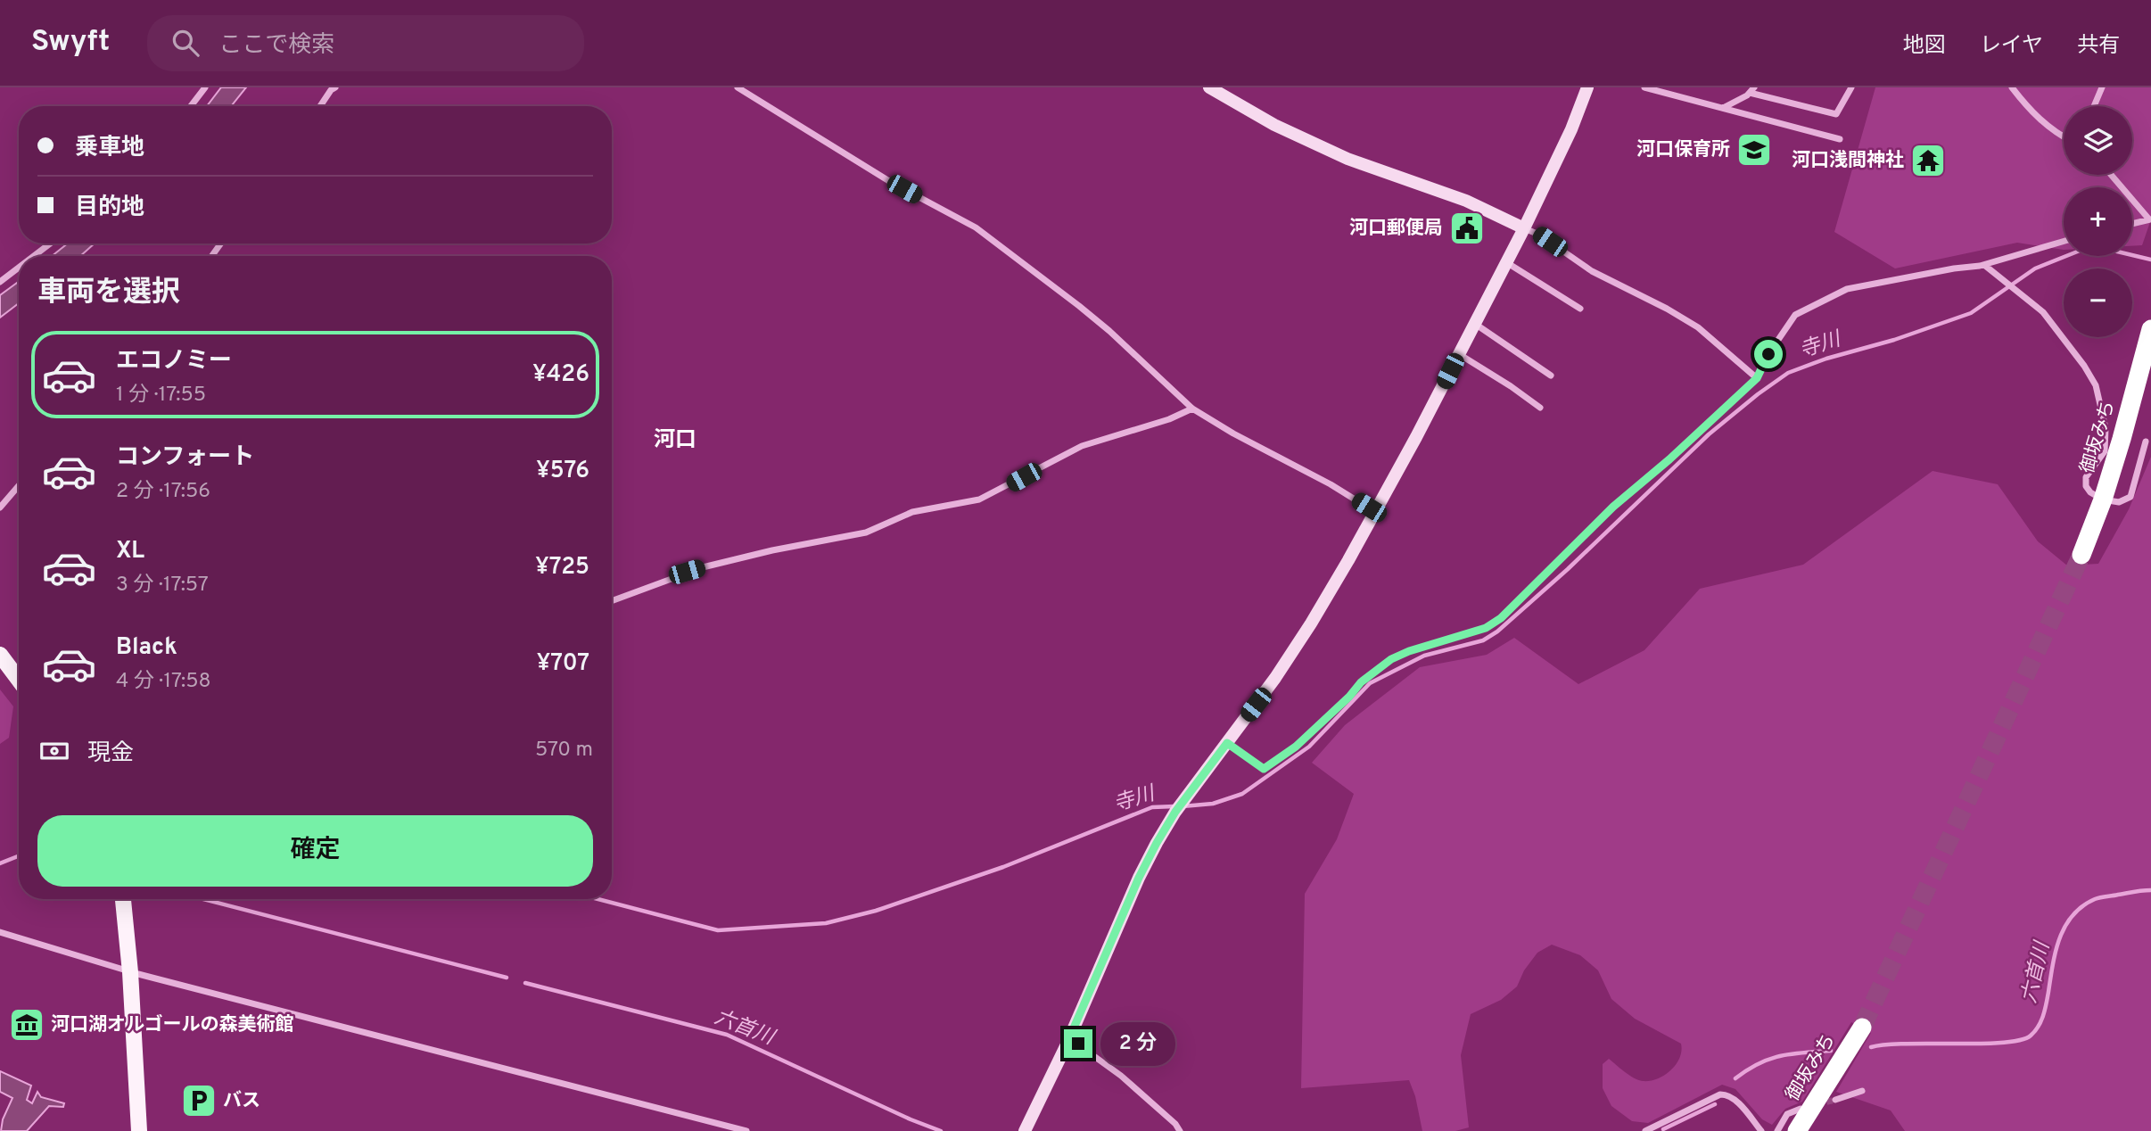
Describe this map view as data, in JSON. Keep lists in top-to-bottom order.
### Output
{
  "streets": {
    "highway": ["御坂みち"]
  },
  "districts": ["河口"],
  "water": ["寺川", "六首川"],
  "places": {
    "school or university": ["河口保育所"],
    "temple": ["河口浅間神社"],
    "public building": ["河口郵便局"],
    "museum": ["河口湖オルゴールの森美術館"],
    "parking": ["バス"]
  },
  "page": {
    "header": "Swyft",
    "search": "ここで検索",
    "nav": ["地図", "レイヤ", "共有"],
    "map_buttons": ["+", "−"],
    "banner": ["乗車地", "目的地"],
    "heading": "車両を選択",
    "list": [
      {
        "name": "エコノミー",
        "note": "1 分 · 17:55",
        "value": "¥426"
      },
      {
        "name": "コンフォート",
        "note": "2 分 · 17:56",
        "value": "¥576"
      },
      {
        "name": "XL",
        "note": "3 分 · 17:57",
        "value": "¥725"
      },
      {
        "name": "Black",
        "note": "4 分 · 17:58",
        "value": "¥707"
      }
    ],
    "pay": ["現金", "570 m"],
    "buttons": "確定",
    "bubble": "2 分"
  }
}
